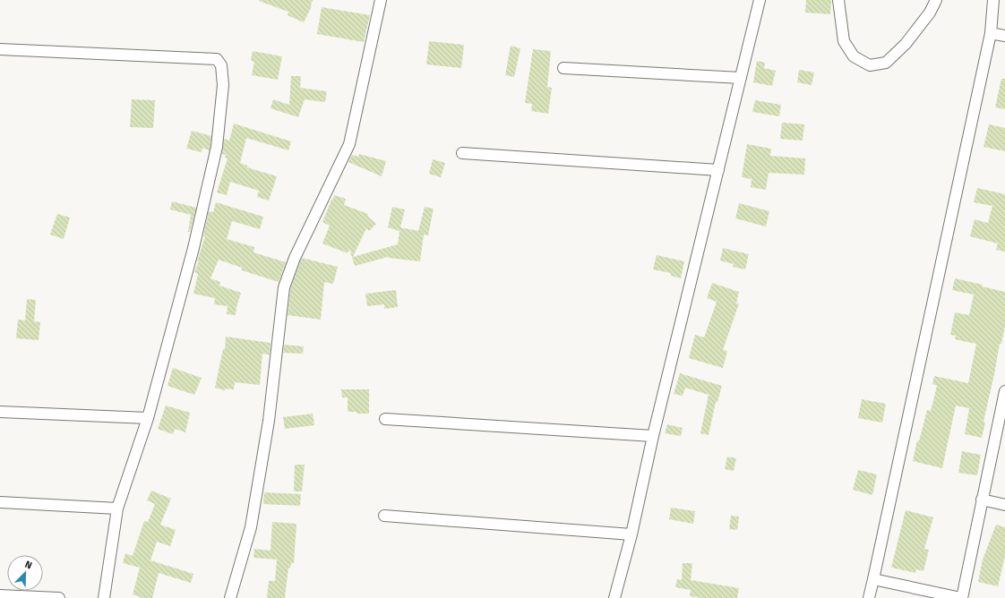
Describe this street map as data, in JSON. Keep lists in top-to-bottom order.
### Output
{
  "north": "top right"
}
